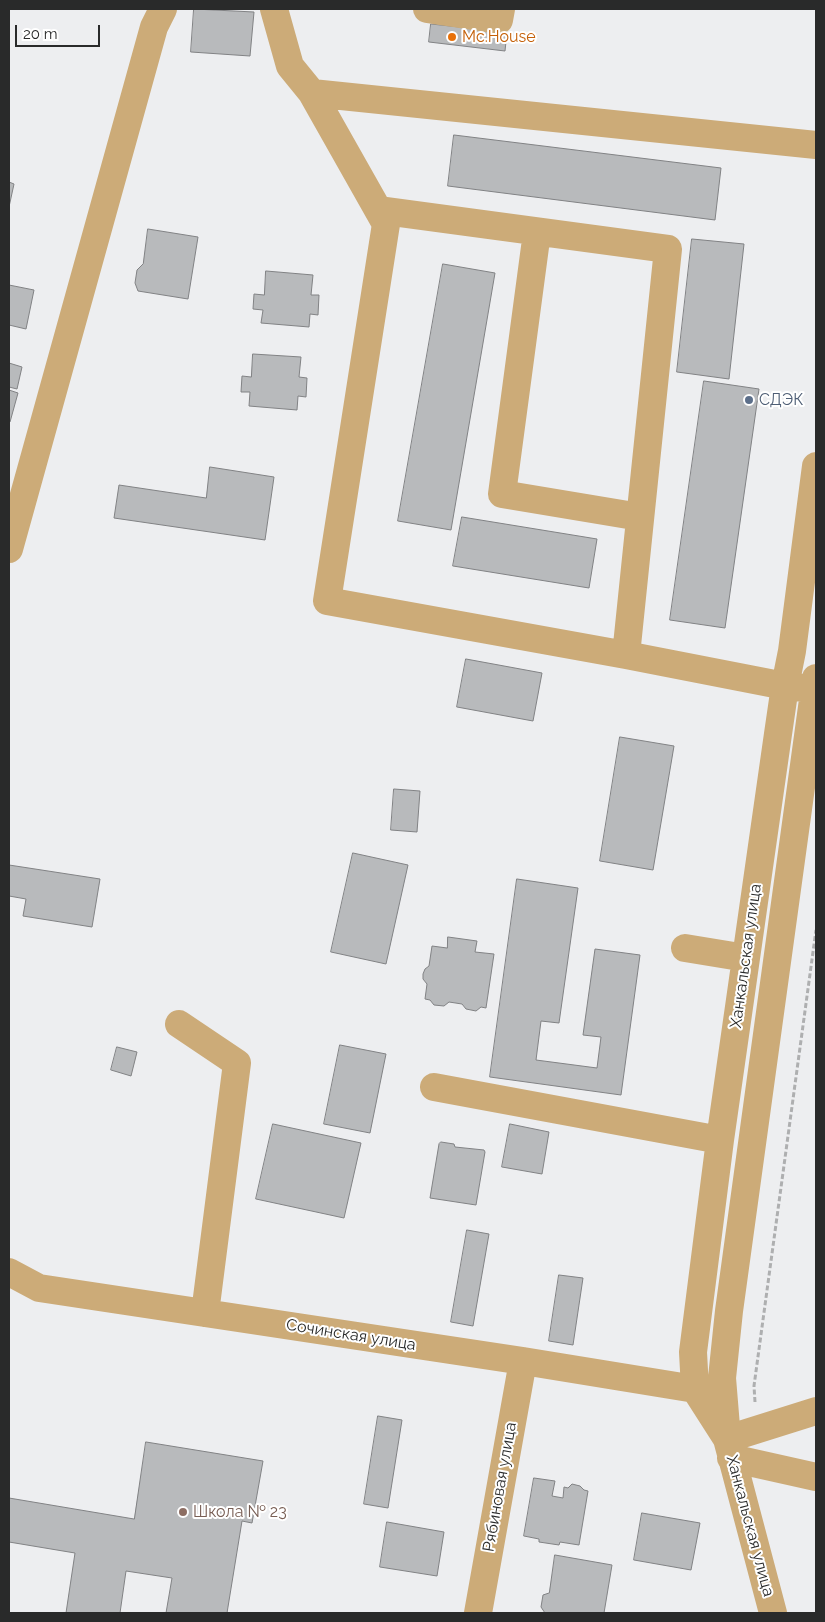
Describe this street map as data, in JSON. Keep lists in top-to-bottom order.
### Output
{
  "streets": {
    "street": ["Ханкальская улица", "Сочинская улица", "Рябиновая улица"]
  },
  "crossings": [
    ["Ханкальская улица", "Сочинская улица"],
    ["Сочинская улица", "Рябиновая улица"]
  ],
  "places": ["Mc.House", "СДЭК", "Школа № 23"],
  "scale_bar": "20 m"
}
